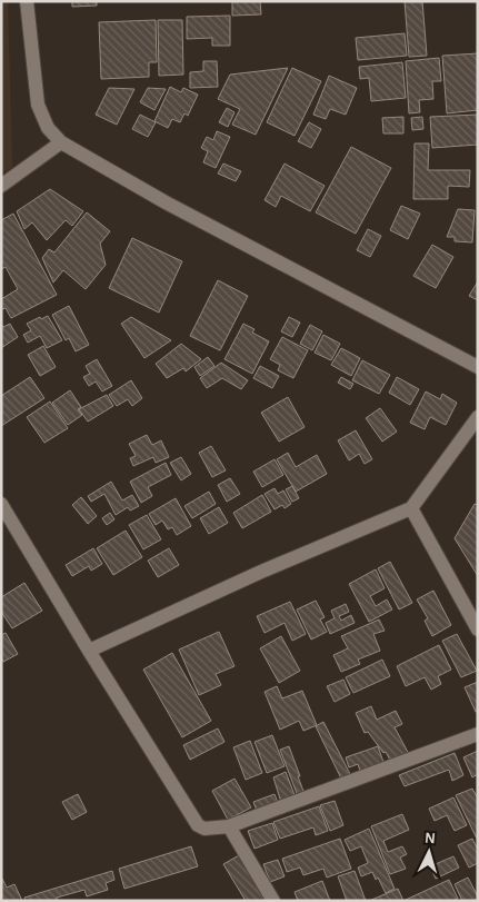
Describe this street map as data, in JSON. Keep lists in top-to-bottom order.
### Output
{
  "north": "top"
}
